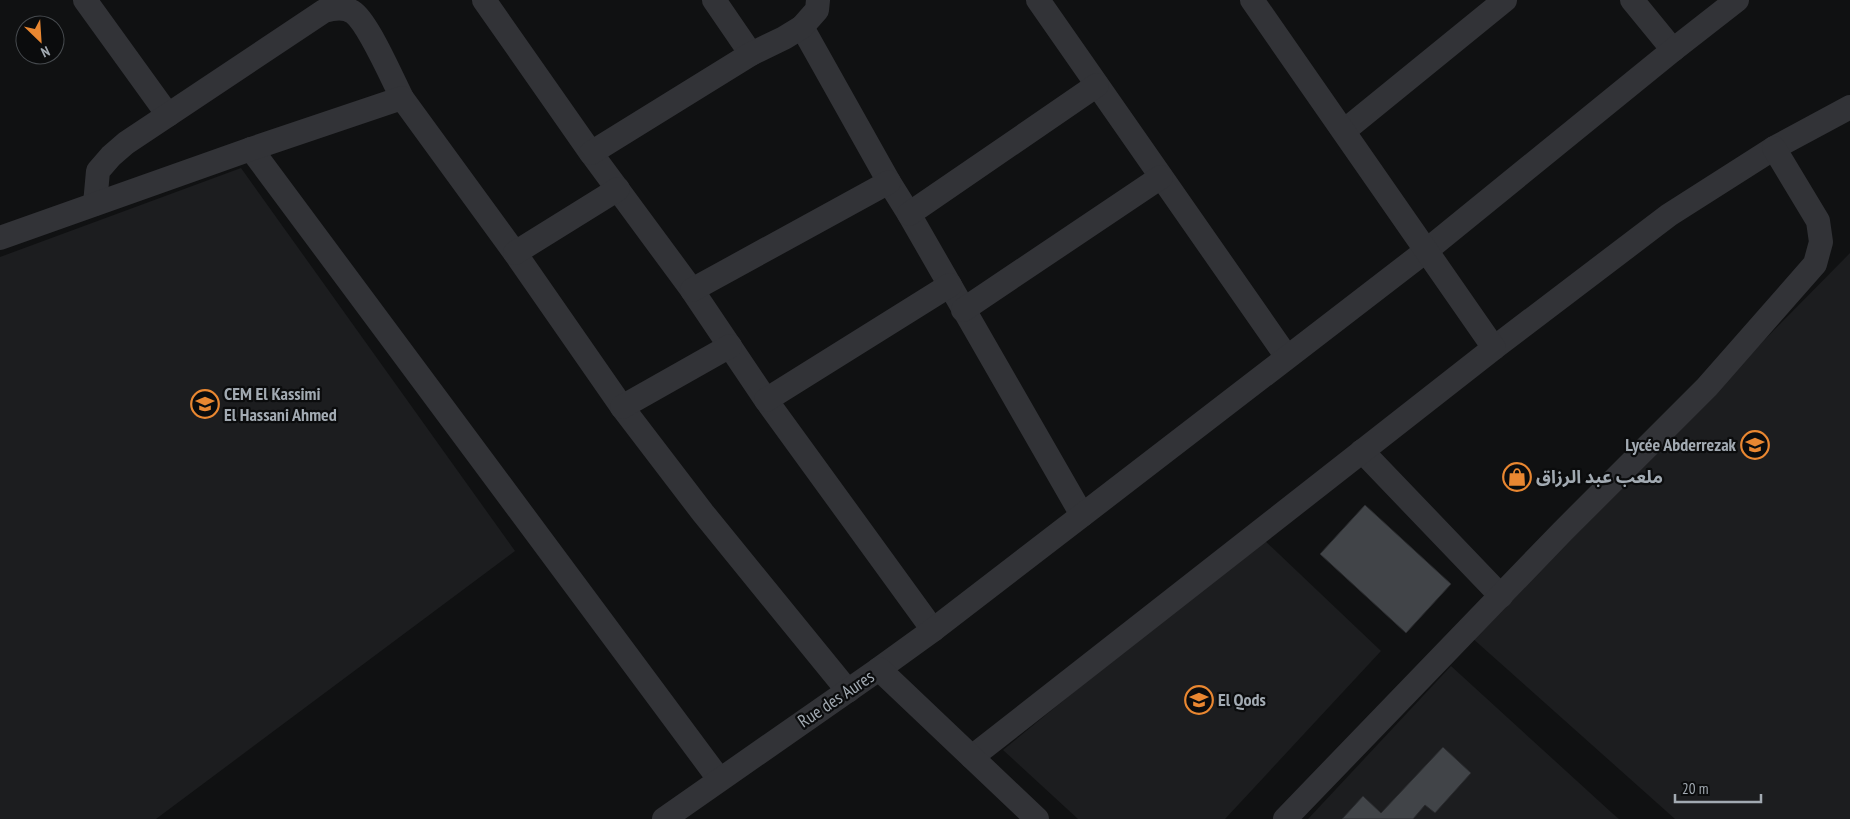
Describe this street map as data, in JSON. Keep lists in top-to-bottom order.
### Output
{
  "streets": {
    "street": ["Rue des Aures"]
  },
  "places": {
    "school or university": ["CEM El Kassimi El Hassani Ahmed", "Lycée Abderrezak", "El Qods"],
    "shop": ["ملعب عبد الرزاق"]
  },
  "scale_bar": "20 m",
  "north": "bottom right"
}
